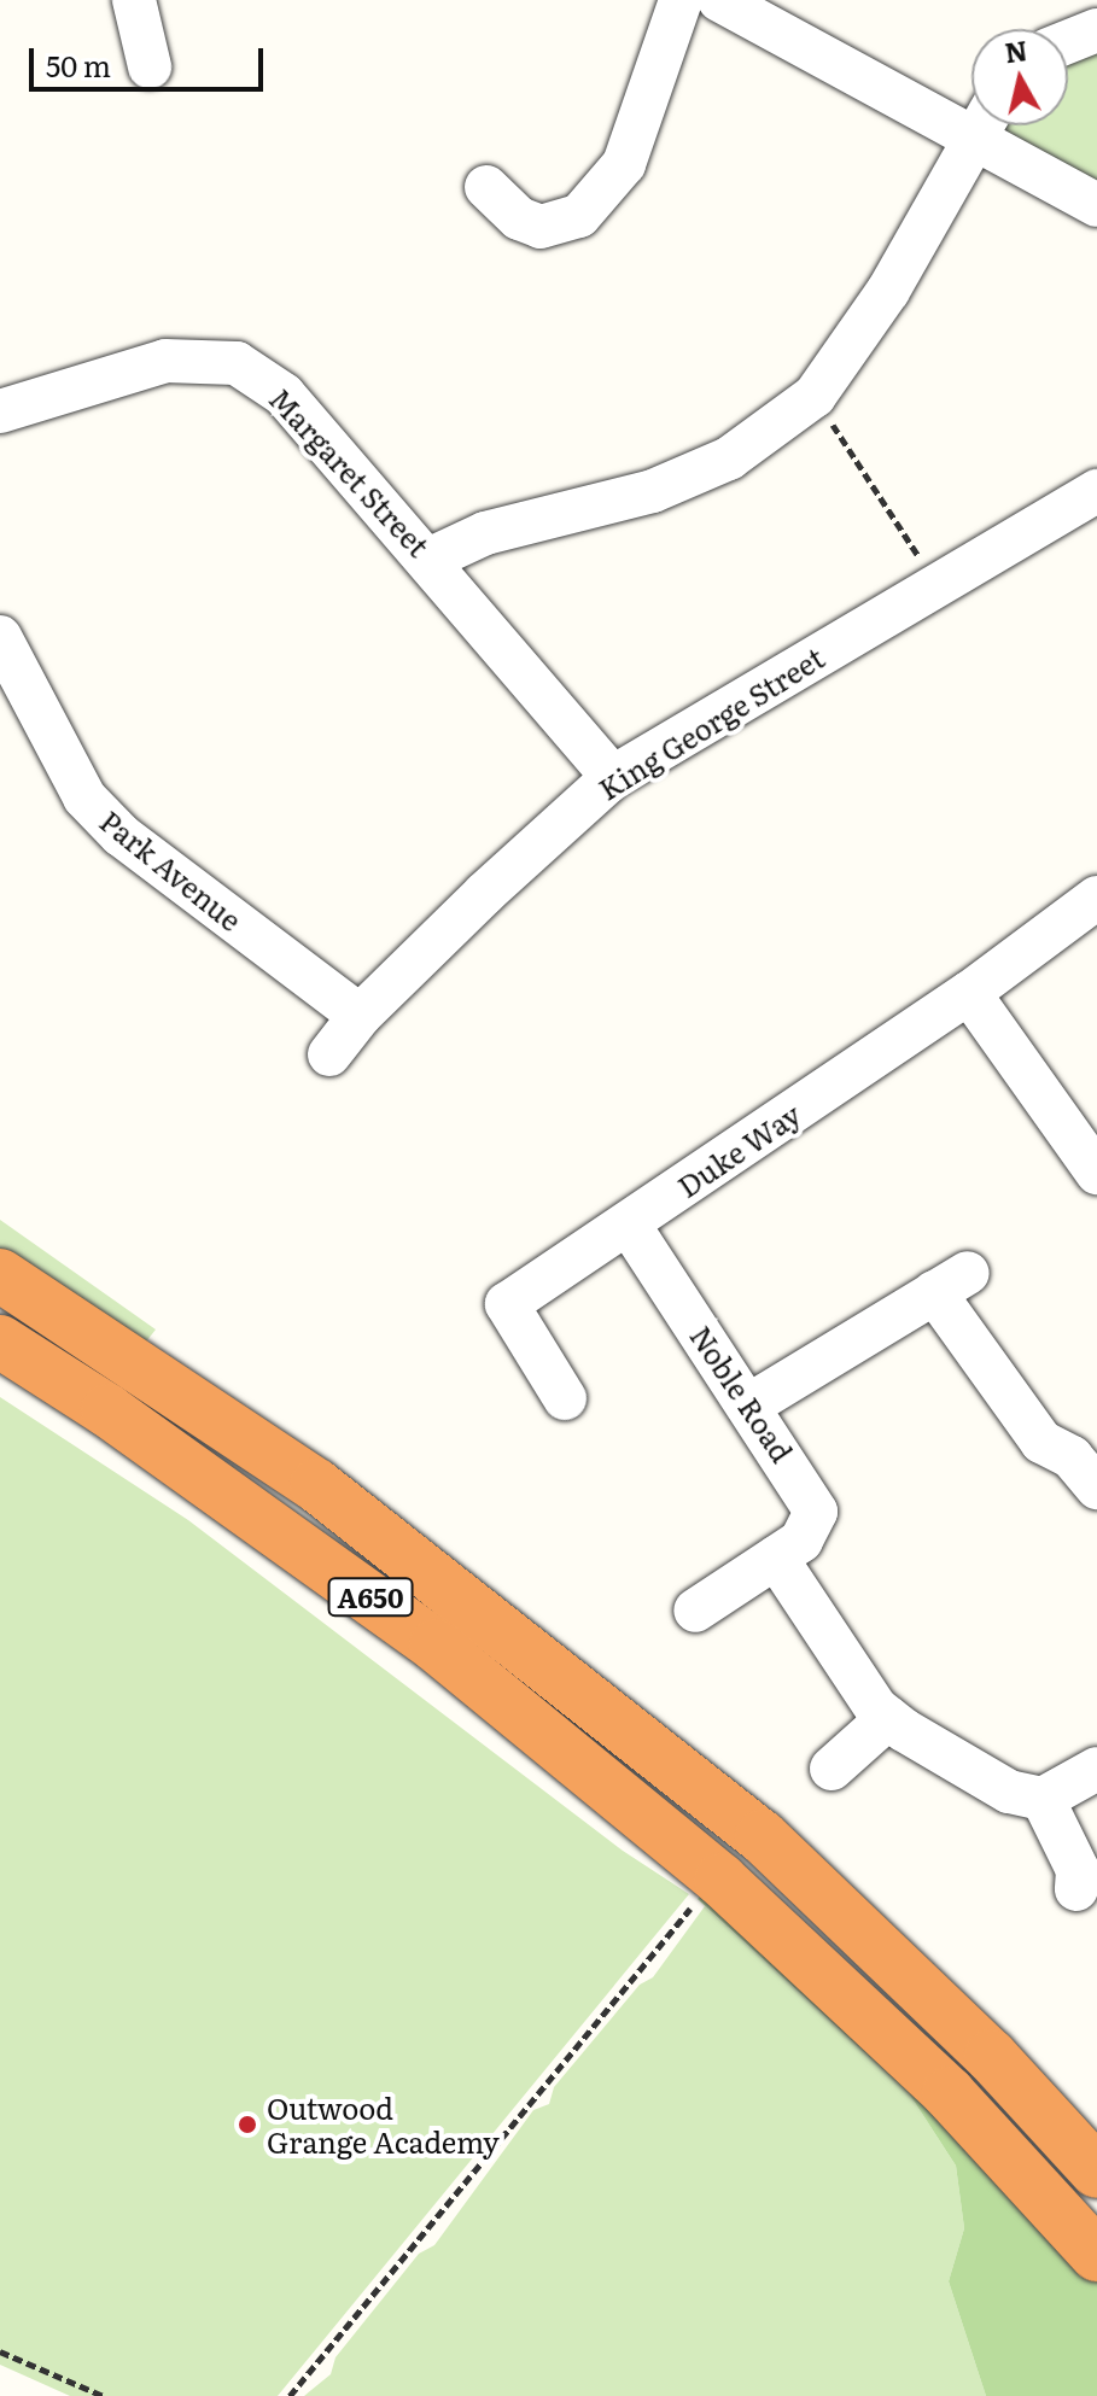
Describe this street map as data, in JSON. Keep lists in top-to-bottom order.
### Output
{
  "streets": {
    "highway": ["A650"],
    "street": [
      "Margaret Street",
      "King George Street",
      "Park Avenue",
      "Duke Way",
      "Noble Road"
    ]
  },
  "crossings": [
    ["Margaret Street", "King George Street"],
    ["King George Street", "Park Avenue"],
    ["Duke Way", "Noble Road"]
  ],
  "places": ["Outwood Grange Academy"],
  "scale_bar": "50 m",
  "north": "top"
}
